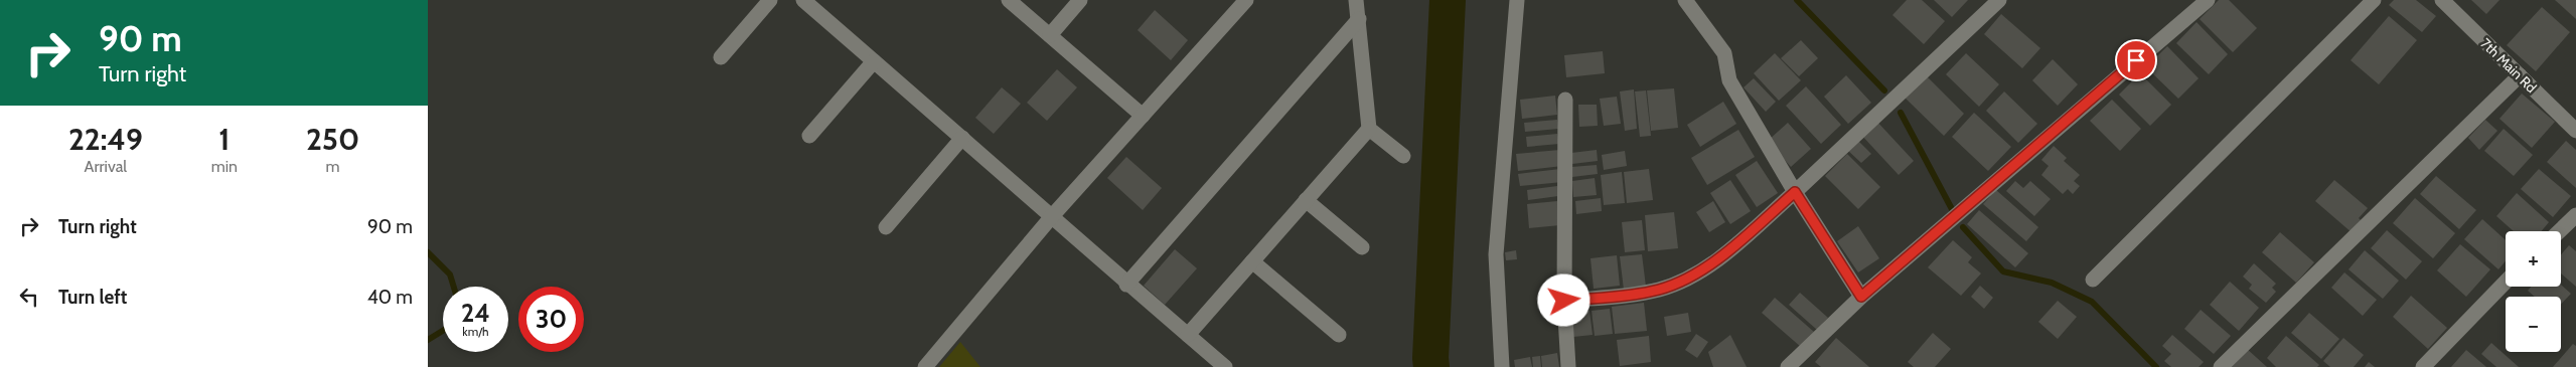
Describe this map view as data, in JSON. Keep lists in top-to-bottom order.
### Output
{
  "streets": {
    "street": ["7th Main Rd"]
  },
  "page": {
    "turn": ["90 m", "Turn right"],
    "eta": [
      "22:49",
      "Arrival",
      "1",
      "min",
      "250",
      "m"
    ],
    "list": [
      {
        "name": "Turn right",
        "value": "90 m"
      },
      {
        "name": "Turn left",
        "value": "40 m"
      }
    ],
    "map_buttons": ["+", "−"],
    "speed": "24 km/h",
    "limit": "30"
  }
}
